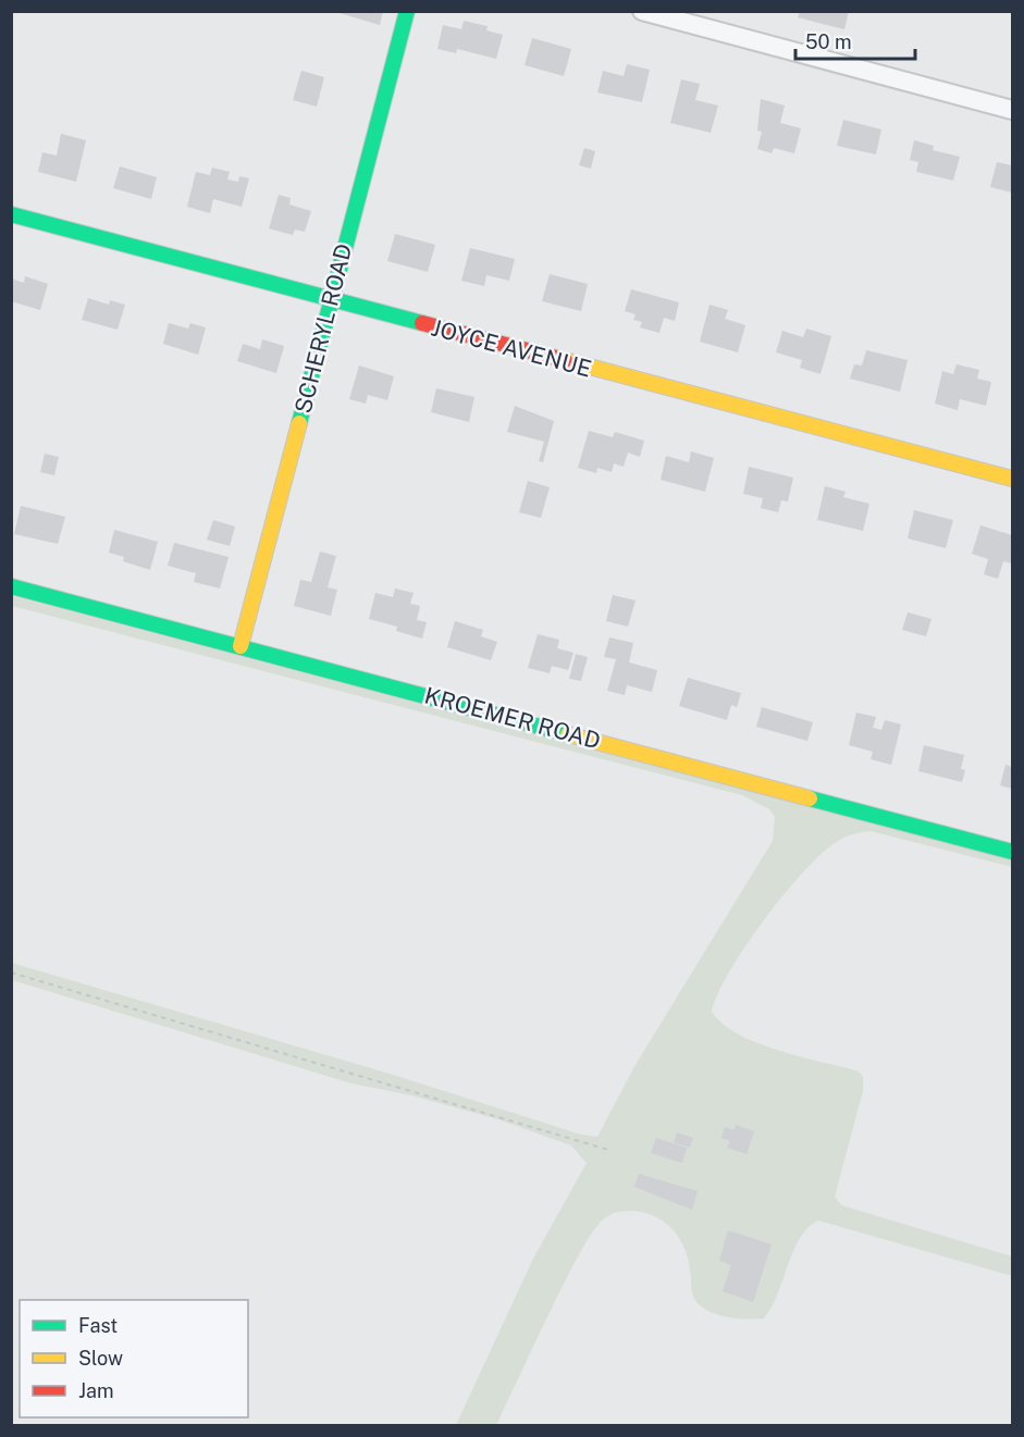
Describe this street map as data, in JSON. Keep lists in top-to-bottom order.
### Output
{
  "streets": {
    "street": ["SCHERYL ROAD", "JOYCE AVENUE", "KROEMER ROAD"]
  },
  "crossings": [
    ["SCHERYL ROAD", "JOYCE AVENUE"],
    ["SCHERYL ROAD", "KROEMER ROAD"]
  ],
  "legend": ["Fast", "Slow", "Jam"],
  "scale_bar": "50 m"
}
